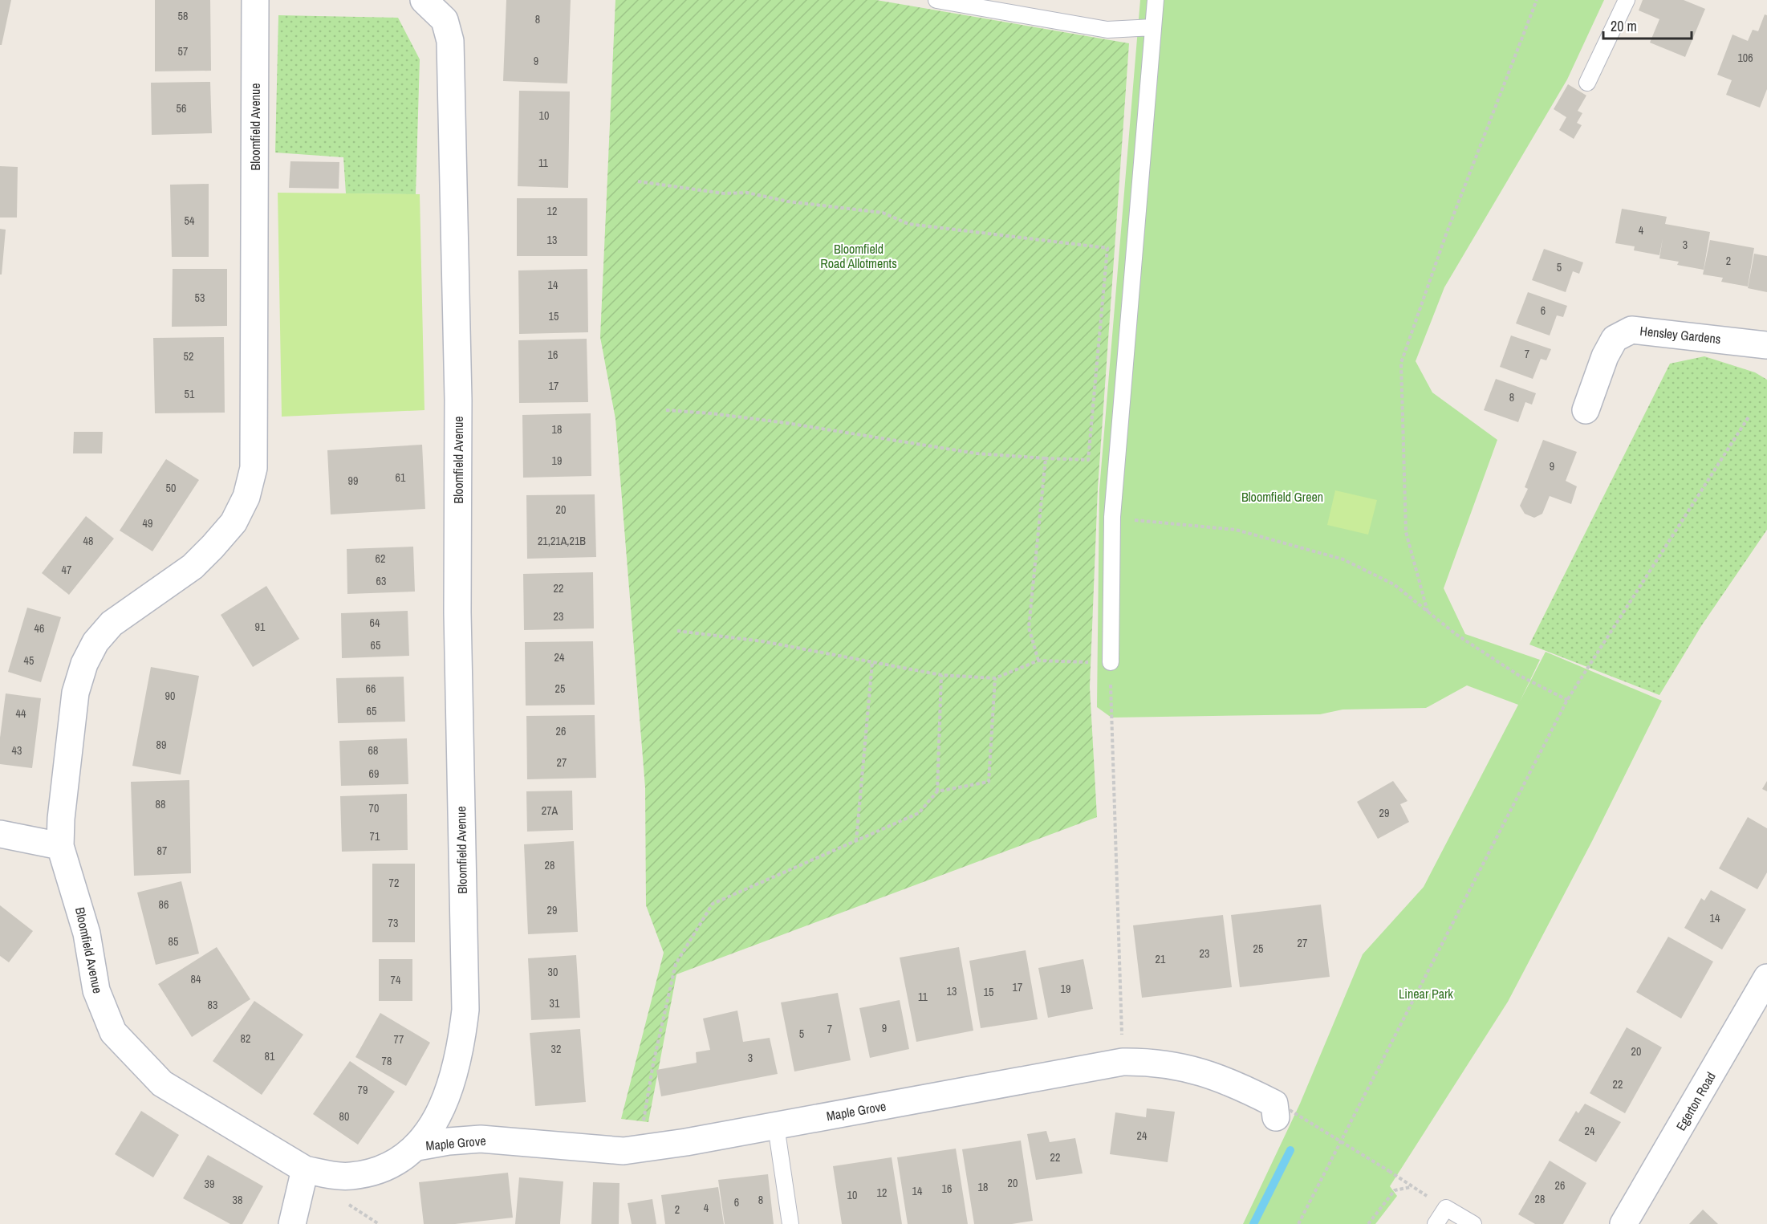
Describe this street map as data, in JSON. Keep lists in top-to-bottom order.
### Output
{
  "streets": {
    "street": [
      "Bloomfield Avenue",
      "Hensley Gardens",
      "Egerton Road",
      "Maple Grove"
    ]
  },
  "crossings": [
    ["Bloomfield Avenue", "Maple Grove"]
  ],
  "parks": ["Bloomfield Road Allotments", "Bloomfield Green", "Linear Park"],
  "house_numbers": [
    "58",
    "8",
    "57",
    "106",
    "9",
    "56",
    "10",
    "11",
    "12",
    "54",
    "4",
    "13",
    "3",
    "2",
    "5",
    "14",
    "53",
    "6",
    "15",
    "7",
    "16",
    "52",
    "17",
    "51",
    "8",
    "18",
    "19",
    "9",
    "61",
    "99",
    "50",
    "20",
    "49",
    "48",
    "21,21A,21B",
    "62",
    "47",
    "63",
    "22",
    "23",
    "64",
    "91",
    "46",
    "65",
    "24",
    "45",
    "66",
    "25",
    "90",
    "65",
    "44",
    "26",
    "89",
    "43",
    "68",
    "27",
    "69",
    "88",
    "70",
    "27A",
    "29",
    "71",
    "87",
    "28",
    "72",
    "86",
    "29",
    "14",
    "73",
    "85",
    "27",
    "25",
    "23",
    "21",
    "30",
    "84",
    "74",
    "17",
    "19",
    "13",
    "15",
    "11",
    "31",
    "83",
    "9",
    "7",
    "5",
    "82",
    "77",
    "32",
    "20",
    "81",
    "3",
    "78",
    "22",
    "79",
    "80",
    "24",
    "24",
    "22",
    "20",
    "39",
    "26",
    "18",
    "16",
    "14",
    "12",
    "10",
    "28",
    "38",
    "8",
    "6",
    "4",
    "2"
  ],
  "scale_bar": "20 m"
}
